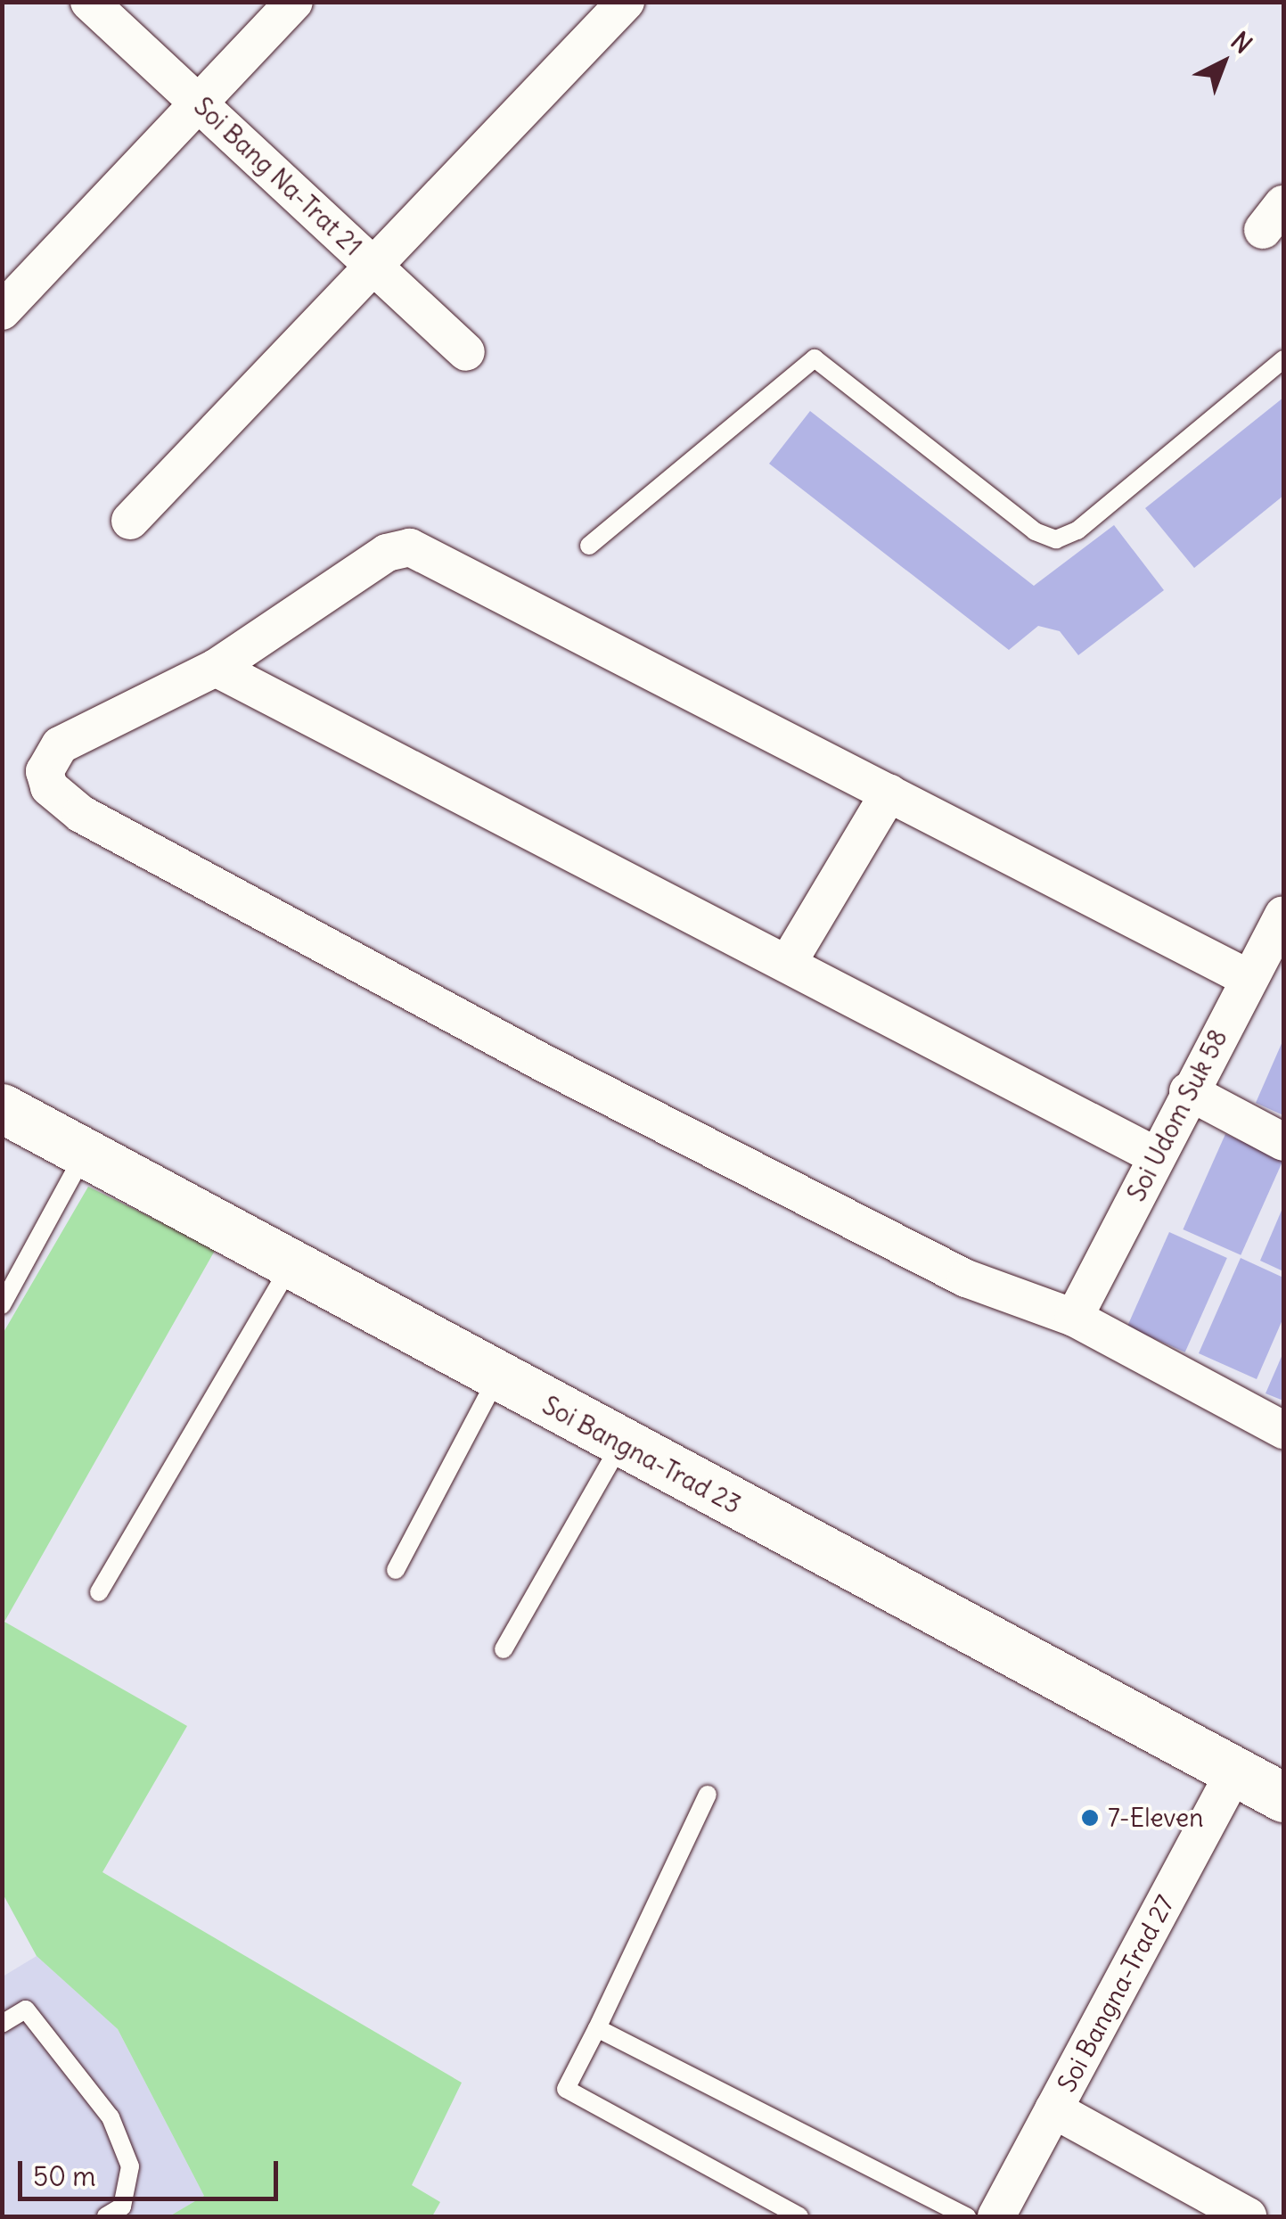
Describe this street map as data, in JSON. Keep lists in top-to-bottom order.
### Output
{
  "streets": {
    "street": [
      "Soi Bang Na-Trat 21",
      "Soi Udom Suk 58",
      "Soi Bangna-Trad 23",
      "Soi Bangna-Trad 27"
    ]
  },
  "crossings": [
    ["Soi Bangna-Trad 23", "Soi Bangna-Trad 27"]
  ],
  "places": ["7-Eleven"],
  "scale_bar": "50 m",
  "north": "top right"
}
